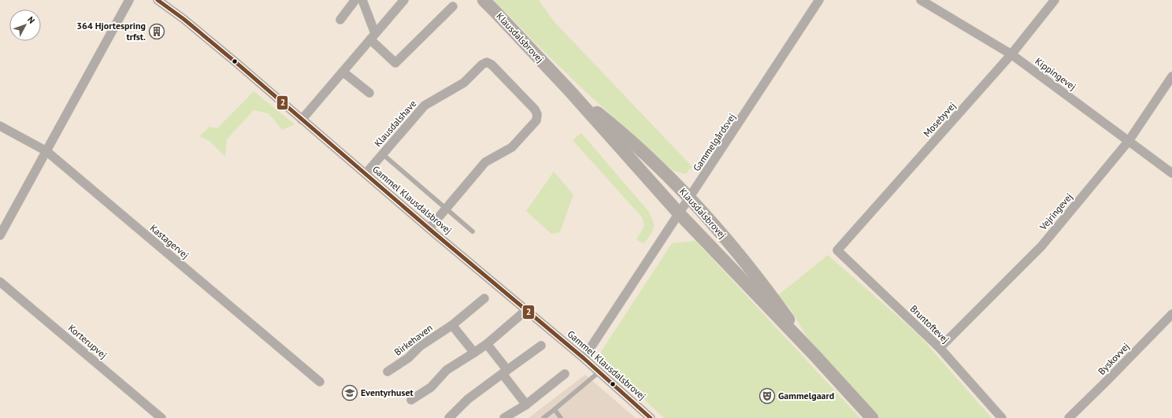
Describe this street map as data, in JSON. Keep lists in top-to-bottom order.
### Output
{
  "streets": {
    "street": [
      "Klausdalsbrovej",
      "Kippingevej",
      "Mosebyvej",
      "Klausdalshave",
      "Gammelgårdsvej",
      "Gammel Klausdalsbrovej",
      "Vejringevej",
      "Kastagervej",
      "Bruntoftevej",
      "Birkehaven",
      "Korterupvej",
      "Byskovvej"
    ]
  },
  "crossings": [
    ["Klausdalsbrovej", "Gammelgårdsvej"],
    ["Kippingevej", "Mosebyvej"],
    ["Kippingevej", "Vejringevej"],
    ["Mosebyvej", "Bruntoftevej"],
    ["Klausdalshave", "Gammel Klausdalsbrovej"],
    ["Gammelgårdsvej", "Gammel Klausdalsbrovej"],
    ["Vejringevej", "Bruntoftevej"]
  ],
  "places": {
    "building": ["364 Hjortespring trfst."],
    "school or university": ["Eventyrhuset"],
    "theatre": ["Gammelgaard"]
  },
  "lines": ["transit line 2"],
  "north": "top right"
}
